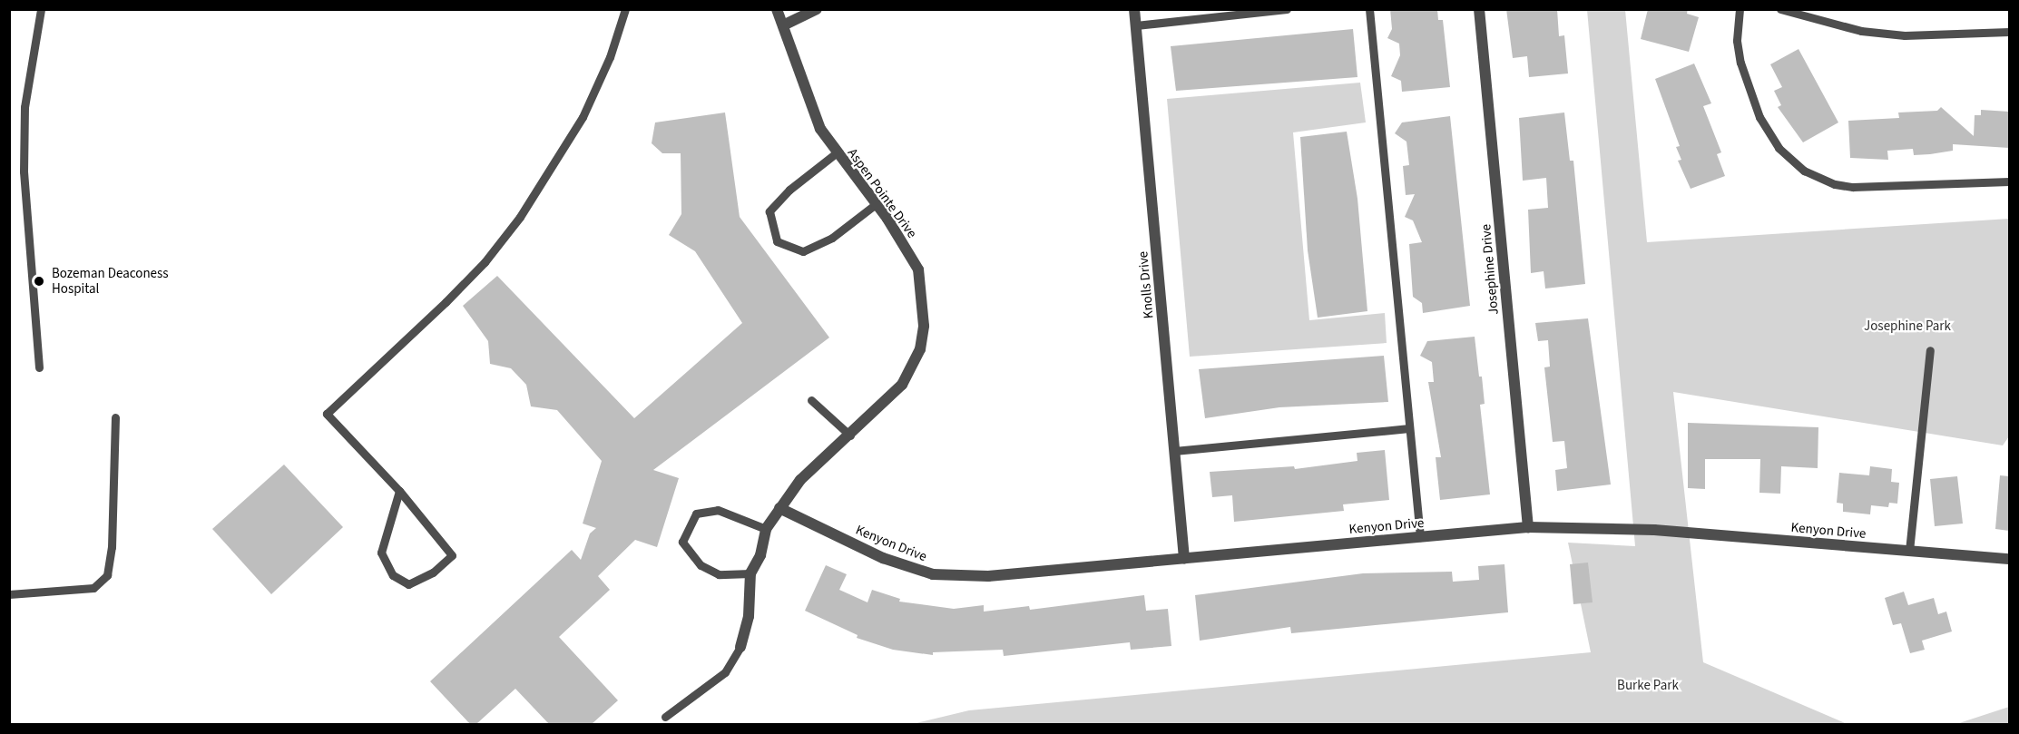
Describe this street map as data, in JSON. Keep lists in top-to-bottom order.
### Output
{
  "streets": {
    "street": [
      "Aspen Pointe Drive",
      "Josephine Drive",
      "Knolls Drive",
      "Kenyon Drive"
    ]
  },
  "crossings": [
    ["Aspen Pointe Drive", "Kenyon Drive"],
    ["Josephine Drive", "Kenyon Drive"],
    ["Knolls Drive", "Kenyon Drive"]
  ],
  "parks": ["Josephine Park", "Burke Park"],
  "places": ["Bozeman Deaconess Hospital"]
}
